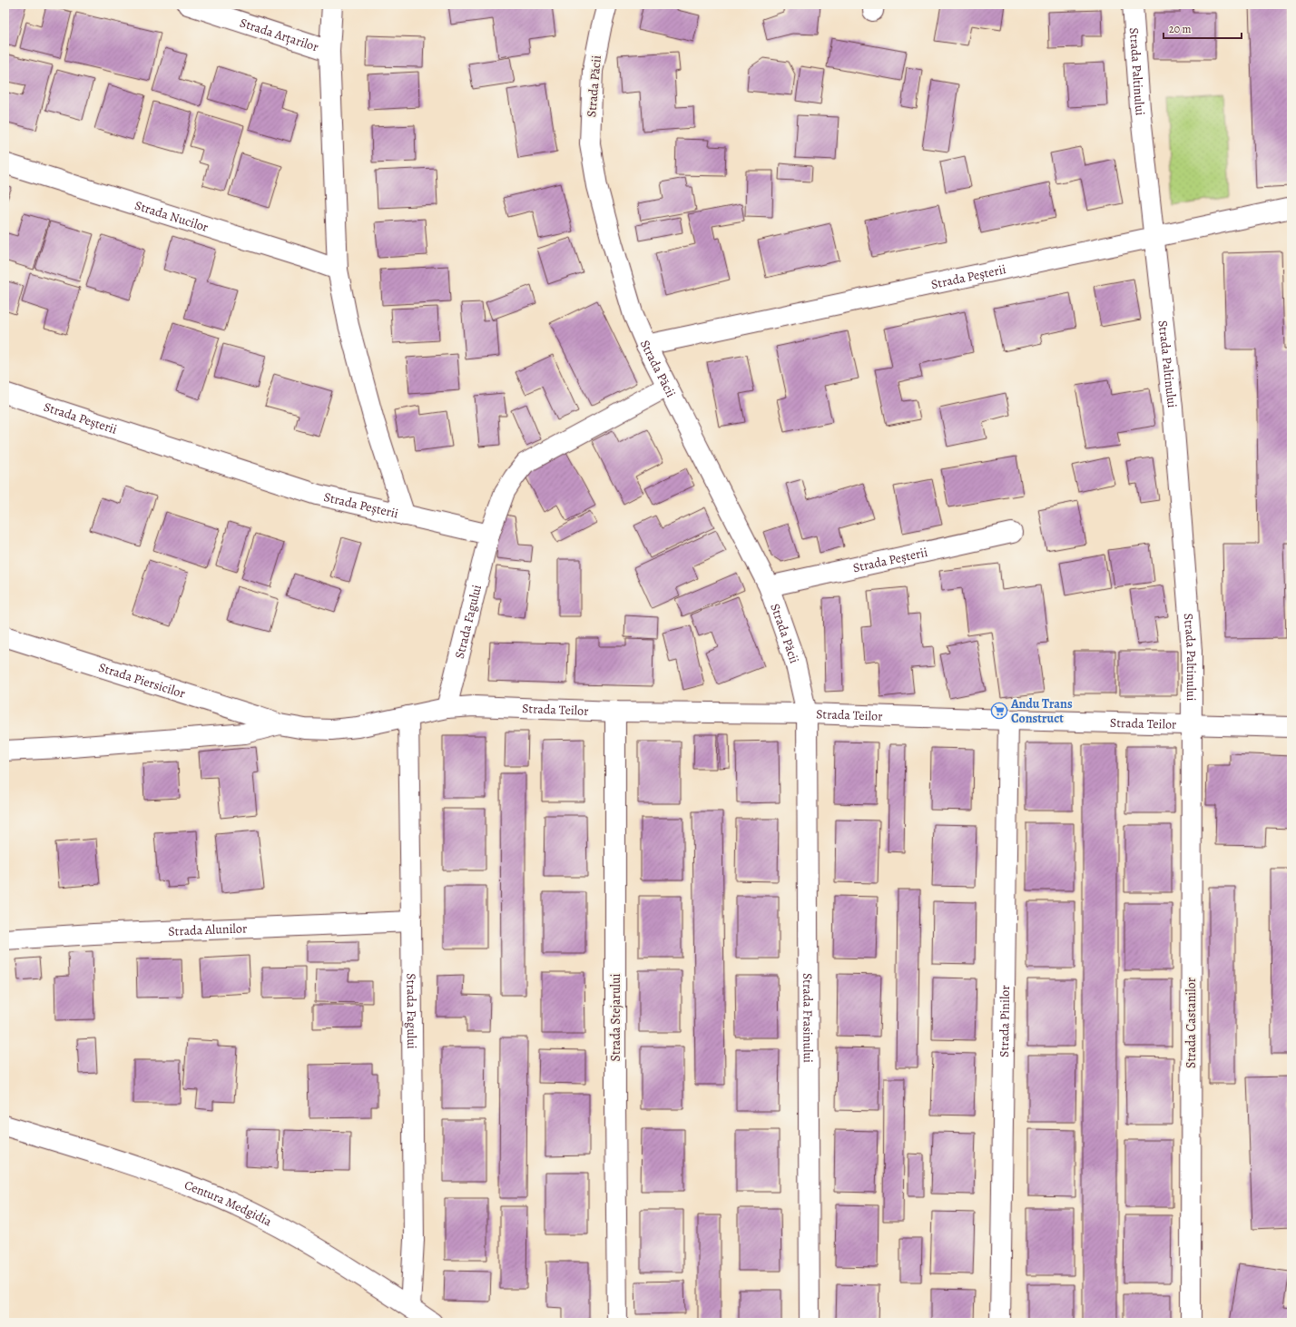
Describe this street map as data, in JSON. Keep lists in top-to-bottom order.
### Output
{
  "streets": {
    "street": [
      "Strada Arțarilor",
      "Strada Paltinului",
      "Strada Păcii",
      "Strada Nucilor",
      "Strada Peșterii",
      "Strada Fagului",
      "Strada Piersicilor",
      "Strada Teilor",
      "Strada Alunilor",
      "Strada Stejarului",
      "Strada Frasinului",
      "Strada Pinilor",
      "Strada Castanilor",
      "Centura Medgidia"
    ]
  },
  "crossings": [
    ["Strada Paltinului", "Strada Peșterii"],
    ["Strada Paltinului", "Strada Teilor"],
    ["Strada Paltinului", "Strada Castanilor"],
    ["Strada Păcii", "Strada Peșterii"],
    ["Strada Păcii", "Strada Teilor"],
    ["Strada Păcii", "Strada Frasinului"],
    ["Strada Peșterii", "Strada Fagului"],
    ["Strada Fagului", "Strada Piersicilor"],
    ["Strada Fagului", "Strada Teilor"],
    ["Strada Fagului", "Strada Alunilor"],
    ["Strada Fagului", "Centura Medgidia"],
    ["Strada Piersicilor", "Strada Teilor"],
    ["Strada Teilor", "Strada Stejarului"],
    ["Strada Teilor", "Strada Frasinului"],
    ["Strada Teilor", "Strada Pinilor"],
    ["Strada Teilor", "Strada Castanilor"]
  ],
  "places": {
    "supermarket": ["Andu Trans Construct"]
  },
  "scale_bar": "20 m"
}
